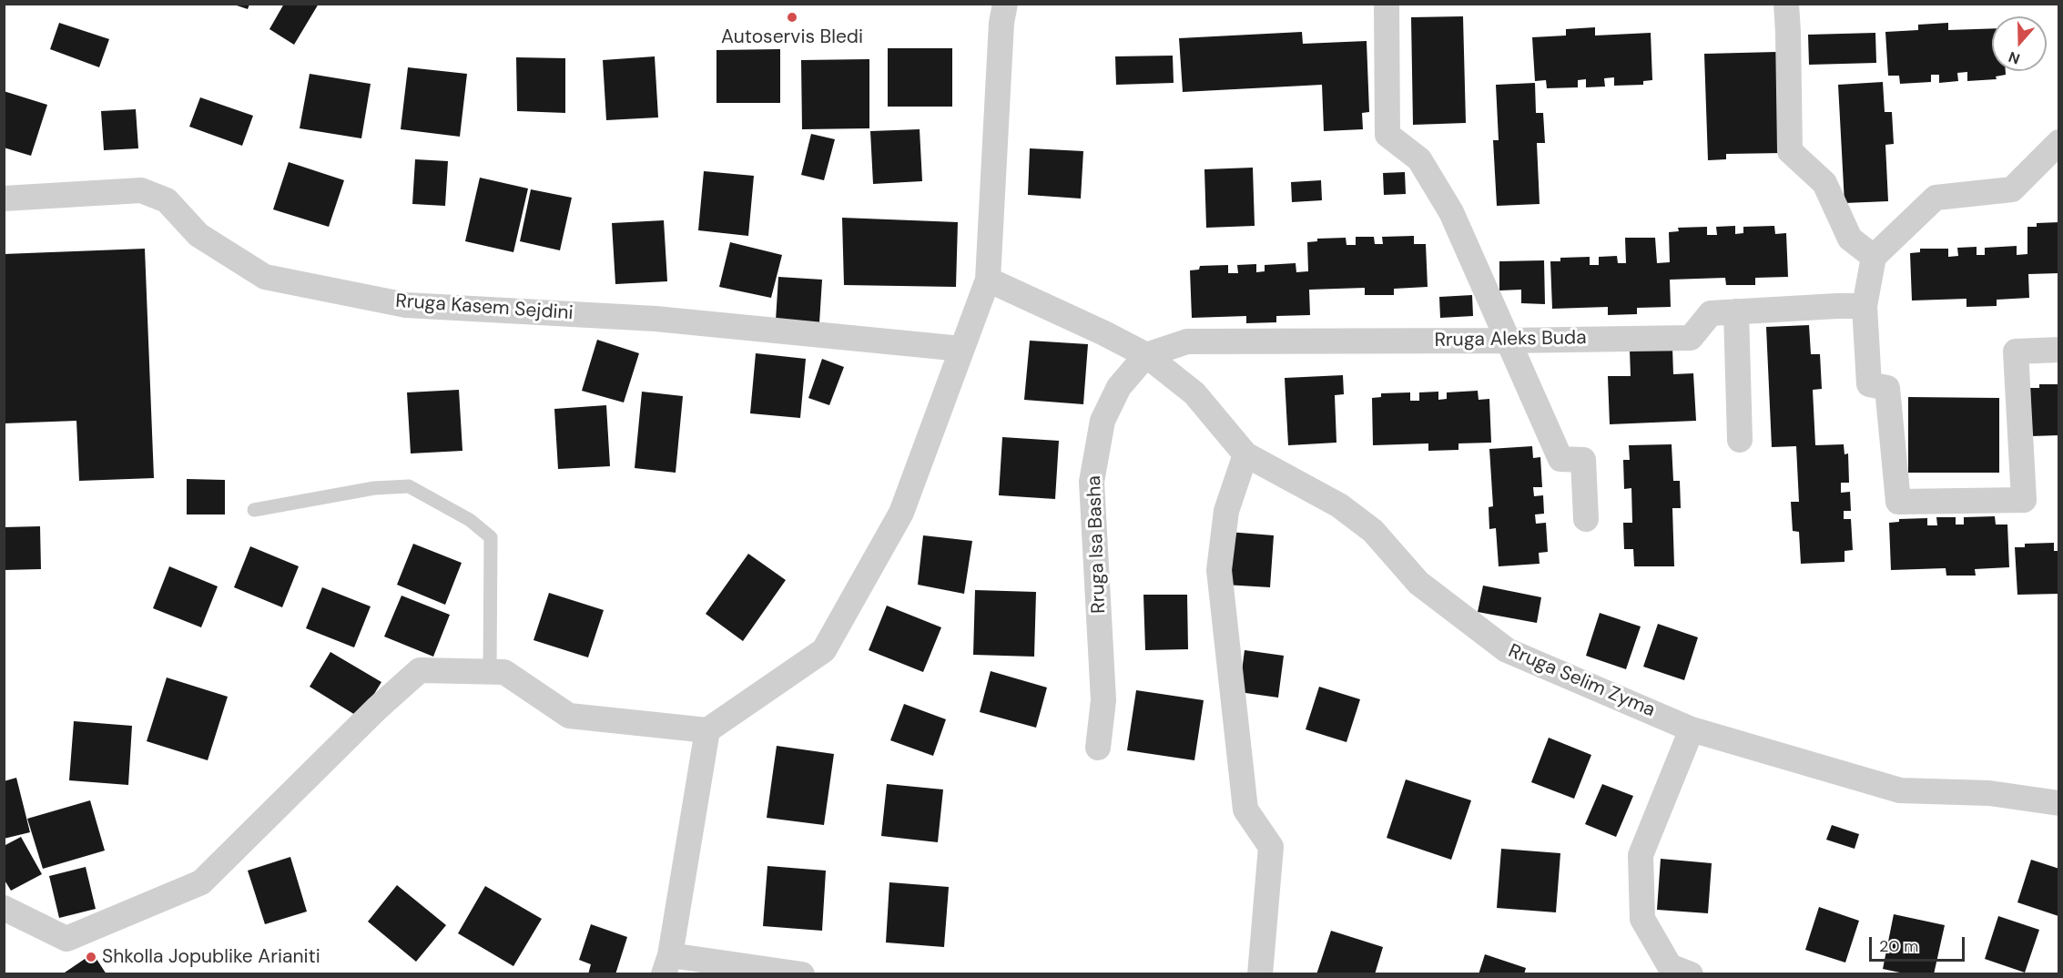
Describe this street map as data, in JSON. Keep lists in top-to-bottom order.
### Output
{
  "streets": {
    "street": [
      "Rruga Kasem Sejdini",
      "Rruga Aleks Buda",
      "Rruga Isa Basha",
      "Rruga Selim Zyma"
    ]
  },
  "crossings": [
    ["Rruga Aleks Buda", "Rruga Isa Basha"],
    ["Rruga Aleks Buda", "Rruga Selim Zyma"],
    ["Rruga Isa Basha", "Rruga Selim Zyma"]
  ],
  "places": ["Autoservis Bledi", "Shkolla Jopublike Arianiti"],
  "scale_bar": "20 m",
  "north": "bottom"
}
